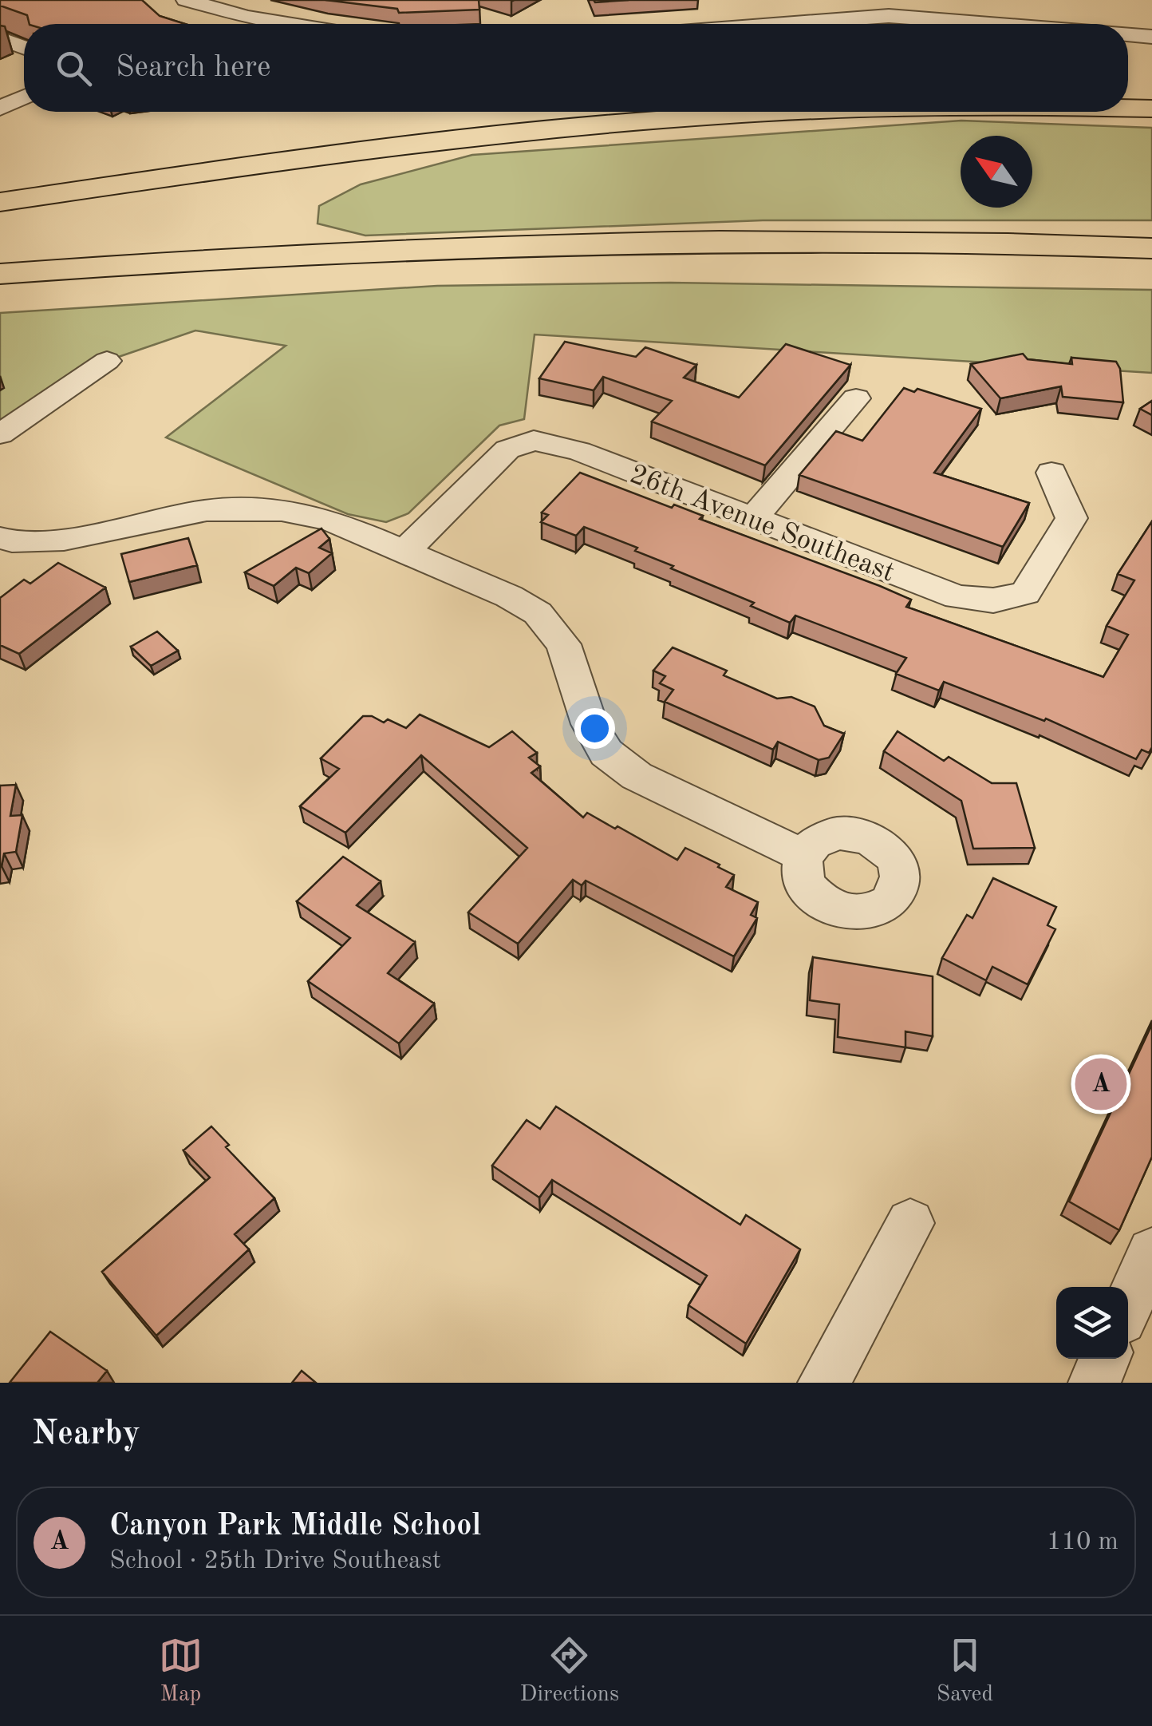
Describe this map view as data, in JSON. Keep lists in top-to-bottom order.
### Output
{
  "streets": {
    "street": ["26th Avenue Southeast"]
  },
  "north": "top left",
  "page": {
    "search": "Search here",
    "pins": "A",
    "heading": "Nearby",
    "list": [
      {
        "mark": "A",
        "name": "Canyon Park Middle School",
        "note": "School · 25th Drive Southeast",
        "value": "110 m"
      }
    ],
    "nav": ["Map", "Directions", "Saved"]
  }
}
